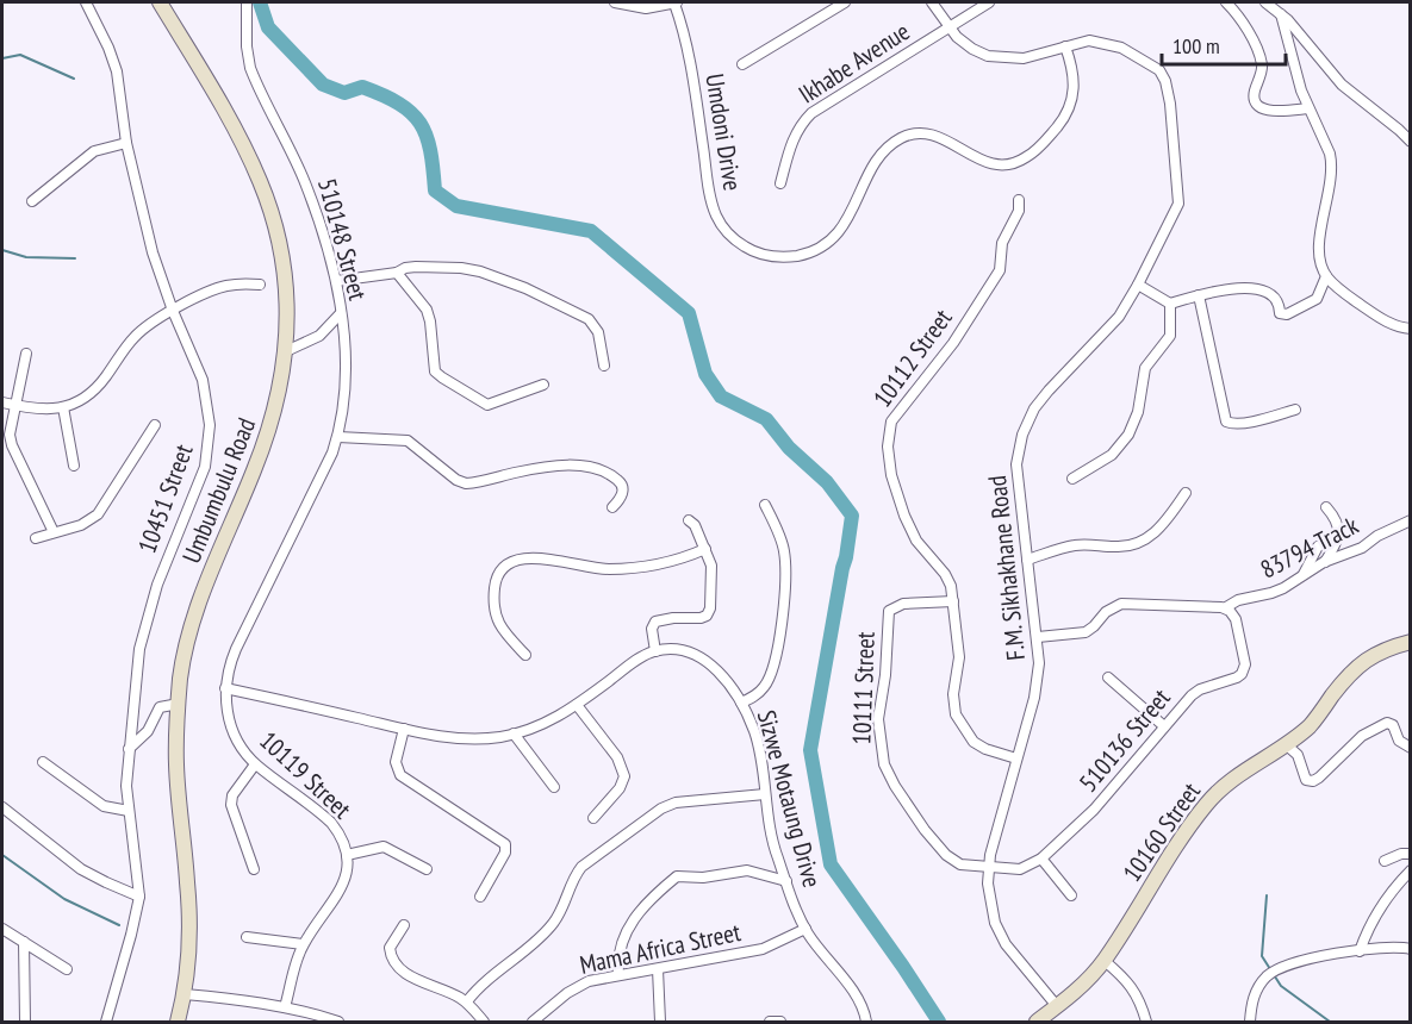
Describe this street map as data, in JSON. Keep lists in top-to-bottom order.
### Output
{
  "streets": {
    "main road": ["Umbumbulu Road", "10160 Street"],
    "street": [
      "Ikhabe Avenue",
      "Umdoni Drive",
      "510148 Street",
      "10112 Street",
      "10451 Street",
      "83794 Track",
      "F.M. Sikhakhane Road",
      "10111 Street",
      "510136 Street",
      "10119 Street",
      "Sizwe Motaung Drive",
      "Mama Africa Street"
    ]
  },
  "crossings": [
    ["Ikhabe Avenue", "F.M. Sikhakhane Road"],
    ["Umdoni Drive", "F.M. Sikhakhane Road"],
    ["510148 Street", "10119 Street"],
    ["10112 Street", "F.M. Sikhakhane Road"],
    ["10112 Street", "10111 Street"],
    ["83794 Track", "510136 Street"],
    ["F.M. Sikhakhane Road", "10111 Street"],
    ["F.M. Sikhakhane Road", "510136 Street"],
    ["F.M. Sikhakhane Road", "10160 Street"],
    ["10111 Street", "510136 Street"],
    ["Sizwe Motaung Drive", "Mama Africa Street"]
  ],
  "scale_bar": "100 m"
}
